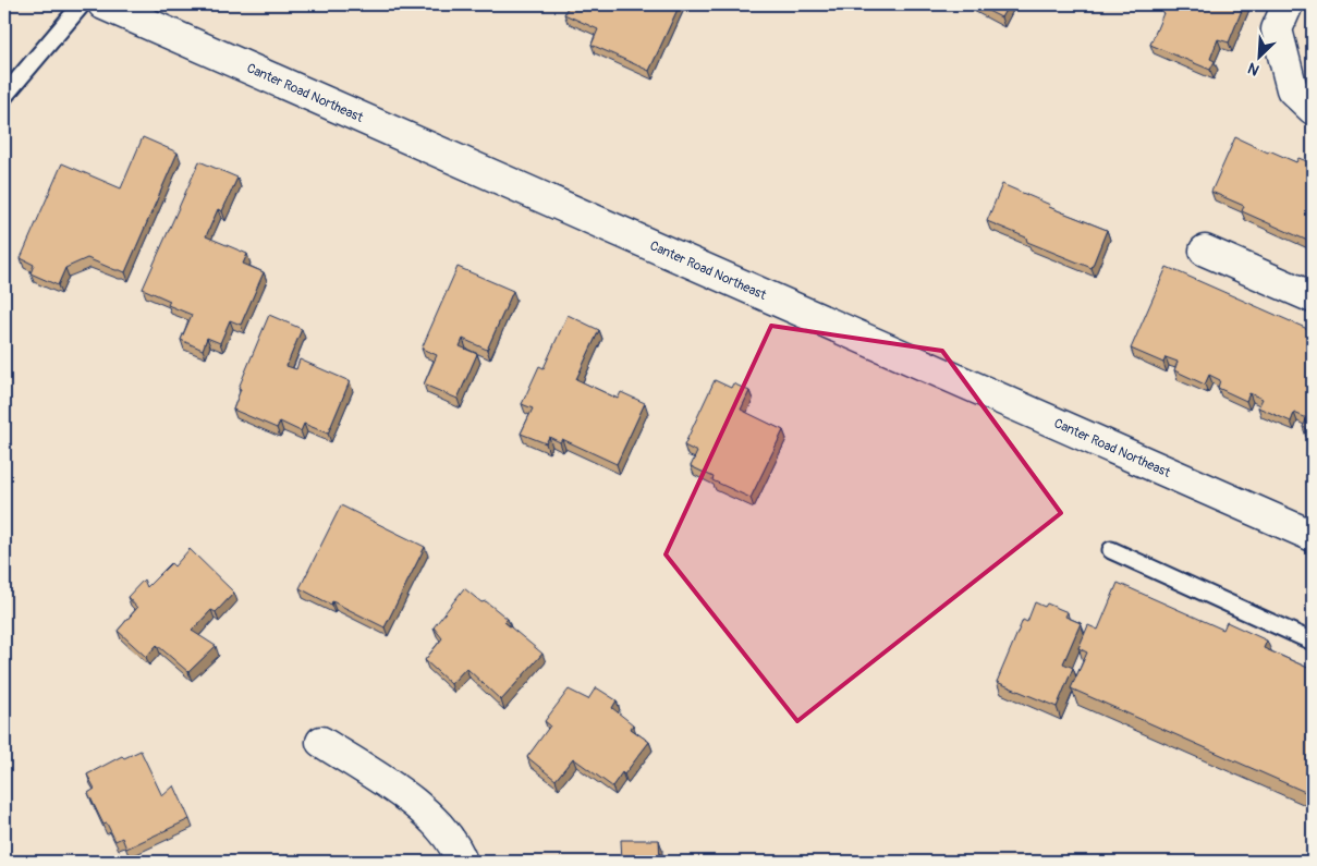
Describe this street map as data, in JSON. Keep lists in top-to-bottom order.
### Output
{
  "streets": {
    "street": ["Canter Road Northeast"]
  },
  "north": "bottom left"
}
